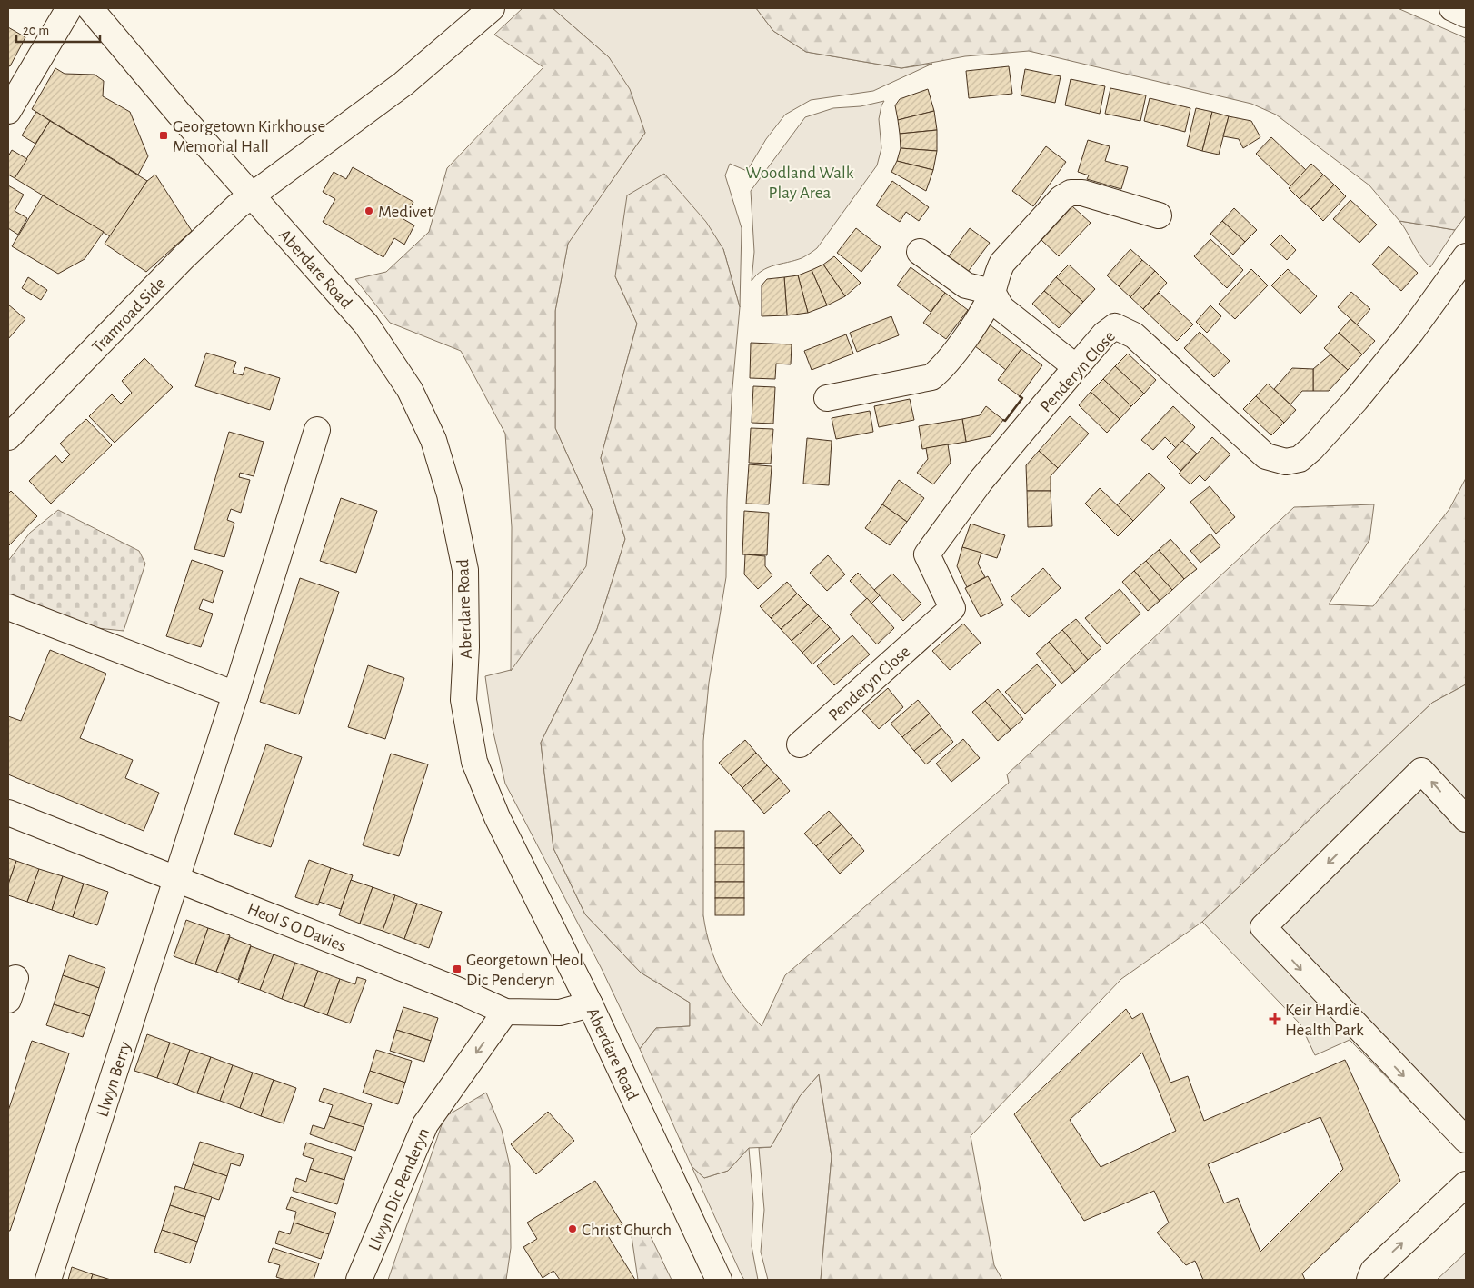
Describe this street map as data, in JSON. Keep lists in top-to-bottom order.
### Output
{
  "streets": {
    "street": [
      "Aberdare Road",
      "Tramroad Side",
      "Penderyn Close",
      "Heol S O Davies",
      "Llwyn Berry",
      "Llwyn Dic Penderyn"
    ]
  },
  "crossings": [
    ["Aberdare Road", "Tramroad Side"],
    ["Aberdare Road", "Heol S O Davies"],
    ["Heol S O Davies", "Llwyn Berry"],
    ["Heol S O Davies", "Llwyn Dic Penderyn"]
  ],
  "one_way": ["Llwyn Dic Penderyn"],
  "parks": ["Woodland Walk Play Area"],
  "places": {
    "transit": ["Georgetown Kirkhouse Memorial Hall", "Georgetown Heol Dic Penderyn"],
    "other": ["Medivet", "Christ Church"],
    "health": ["Keir Hardie Health Park"]
  },
  "scale_bar": "20 m"
}
